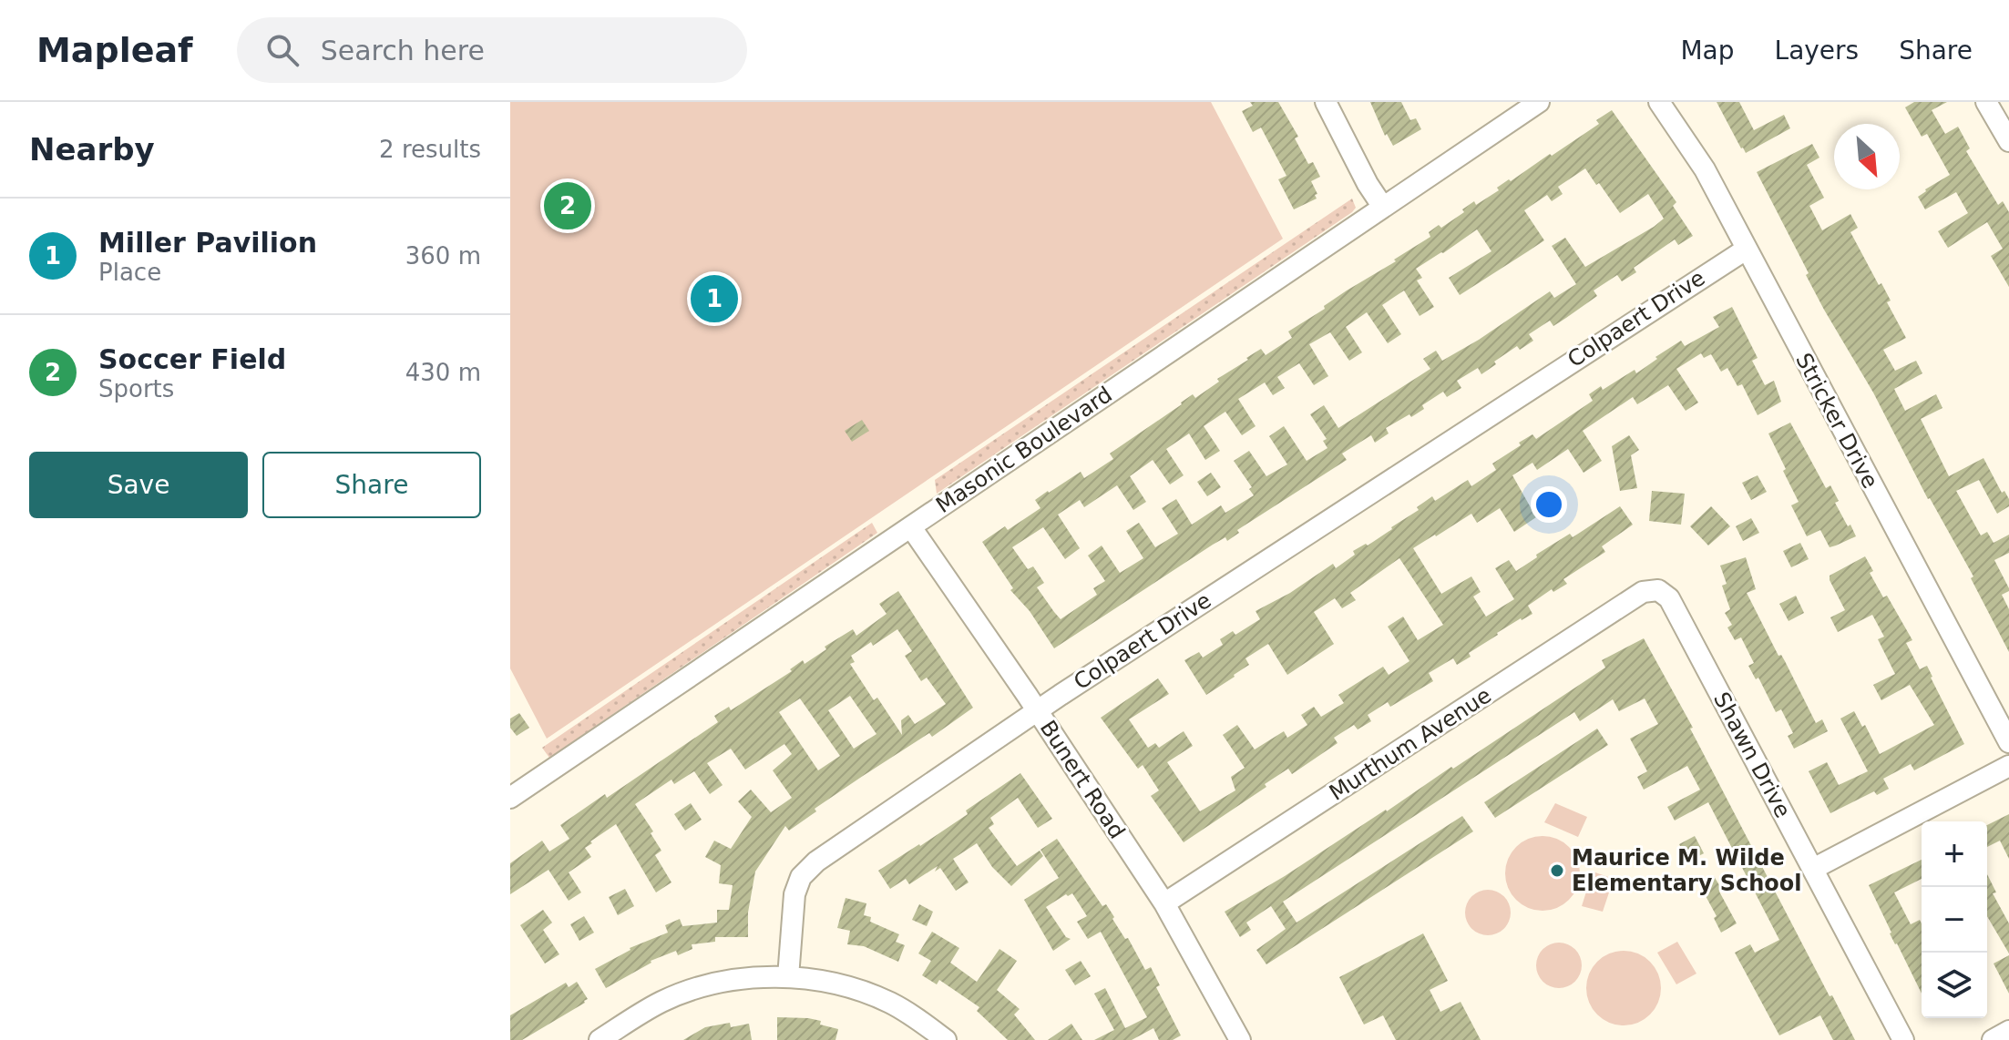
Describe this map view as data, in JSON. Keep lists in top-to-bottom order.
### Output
{
  "streets": {
    "street": [
      "Colpaert Drive",
      "Stricker Drive",
      "Masonic Boulevard",
      "Murthum Avenue",
      "Shawn Drive",
      "Bunert Road"
    ]
  },
  "crossings": [
    ["Colpaert Drive", "Stricker Drive"],
    ["Colpaert Drive", "Bunert Road"],
    ["Masonic Boulevard", "Bunert Road"],
    ["Murthum Avenue", "Shawn Drive"],
    ["Murthum Avenue", "Bunert Road"]
  ],
  "places": ["Maurice M. Wilde Elementary School"],
  "north": "bottom right",
  "page": {
    "header": "Mapleaf",
    "search": "Search here",
    "nav": ["Map", "Layers", "Share"],
    "heading": ["Nearby", "2 results"],
    "pins": ["2", "1"],
    "list": [
      {
        "mark": "1",
        "name": "Miller Pavilion",
        "note": "Place",
        "value": "360 m"
      },
      {
        "mark": "2",
        "name": "Soccer Field",
        "note": "Sports",
        "value": "430 m"
      }
    ],
    "buttons": ["Save", "Share"],
    "map_buttons": ["+", "−"]
  }
}
